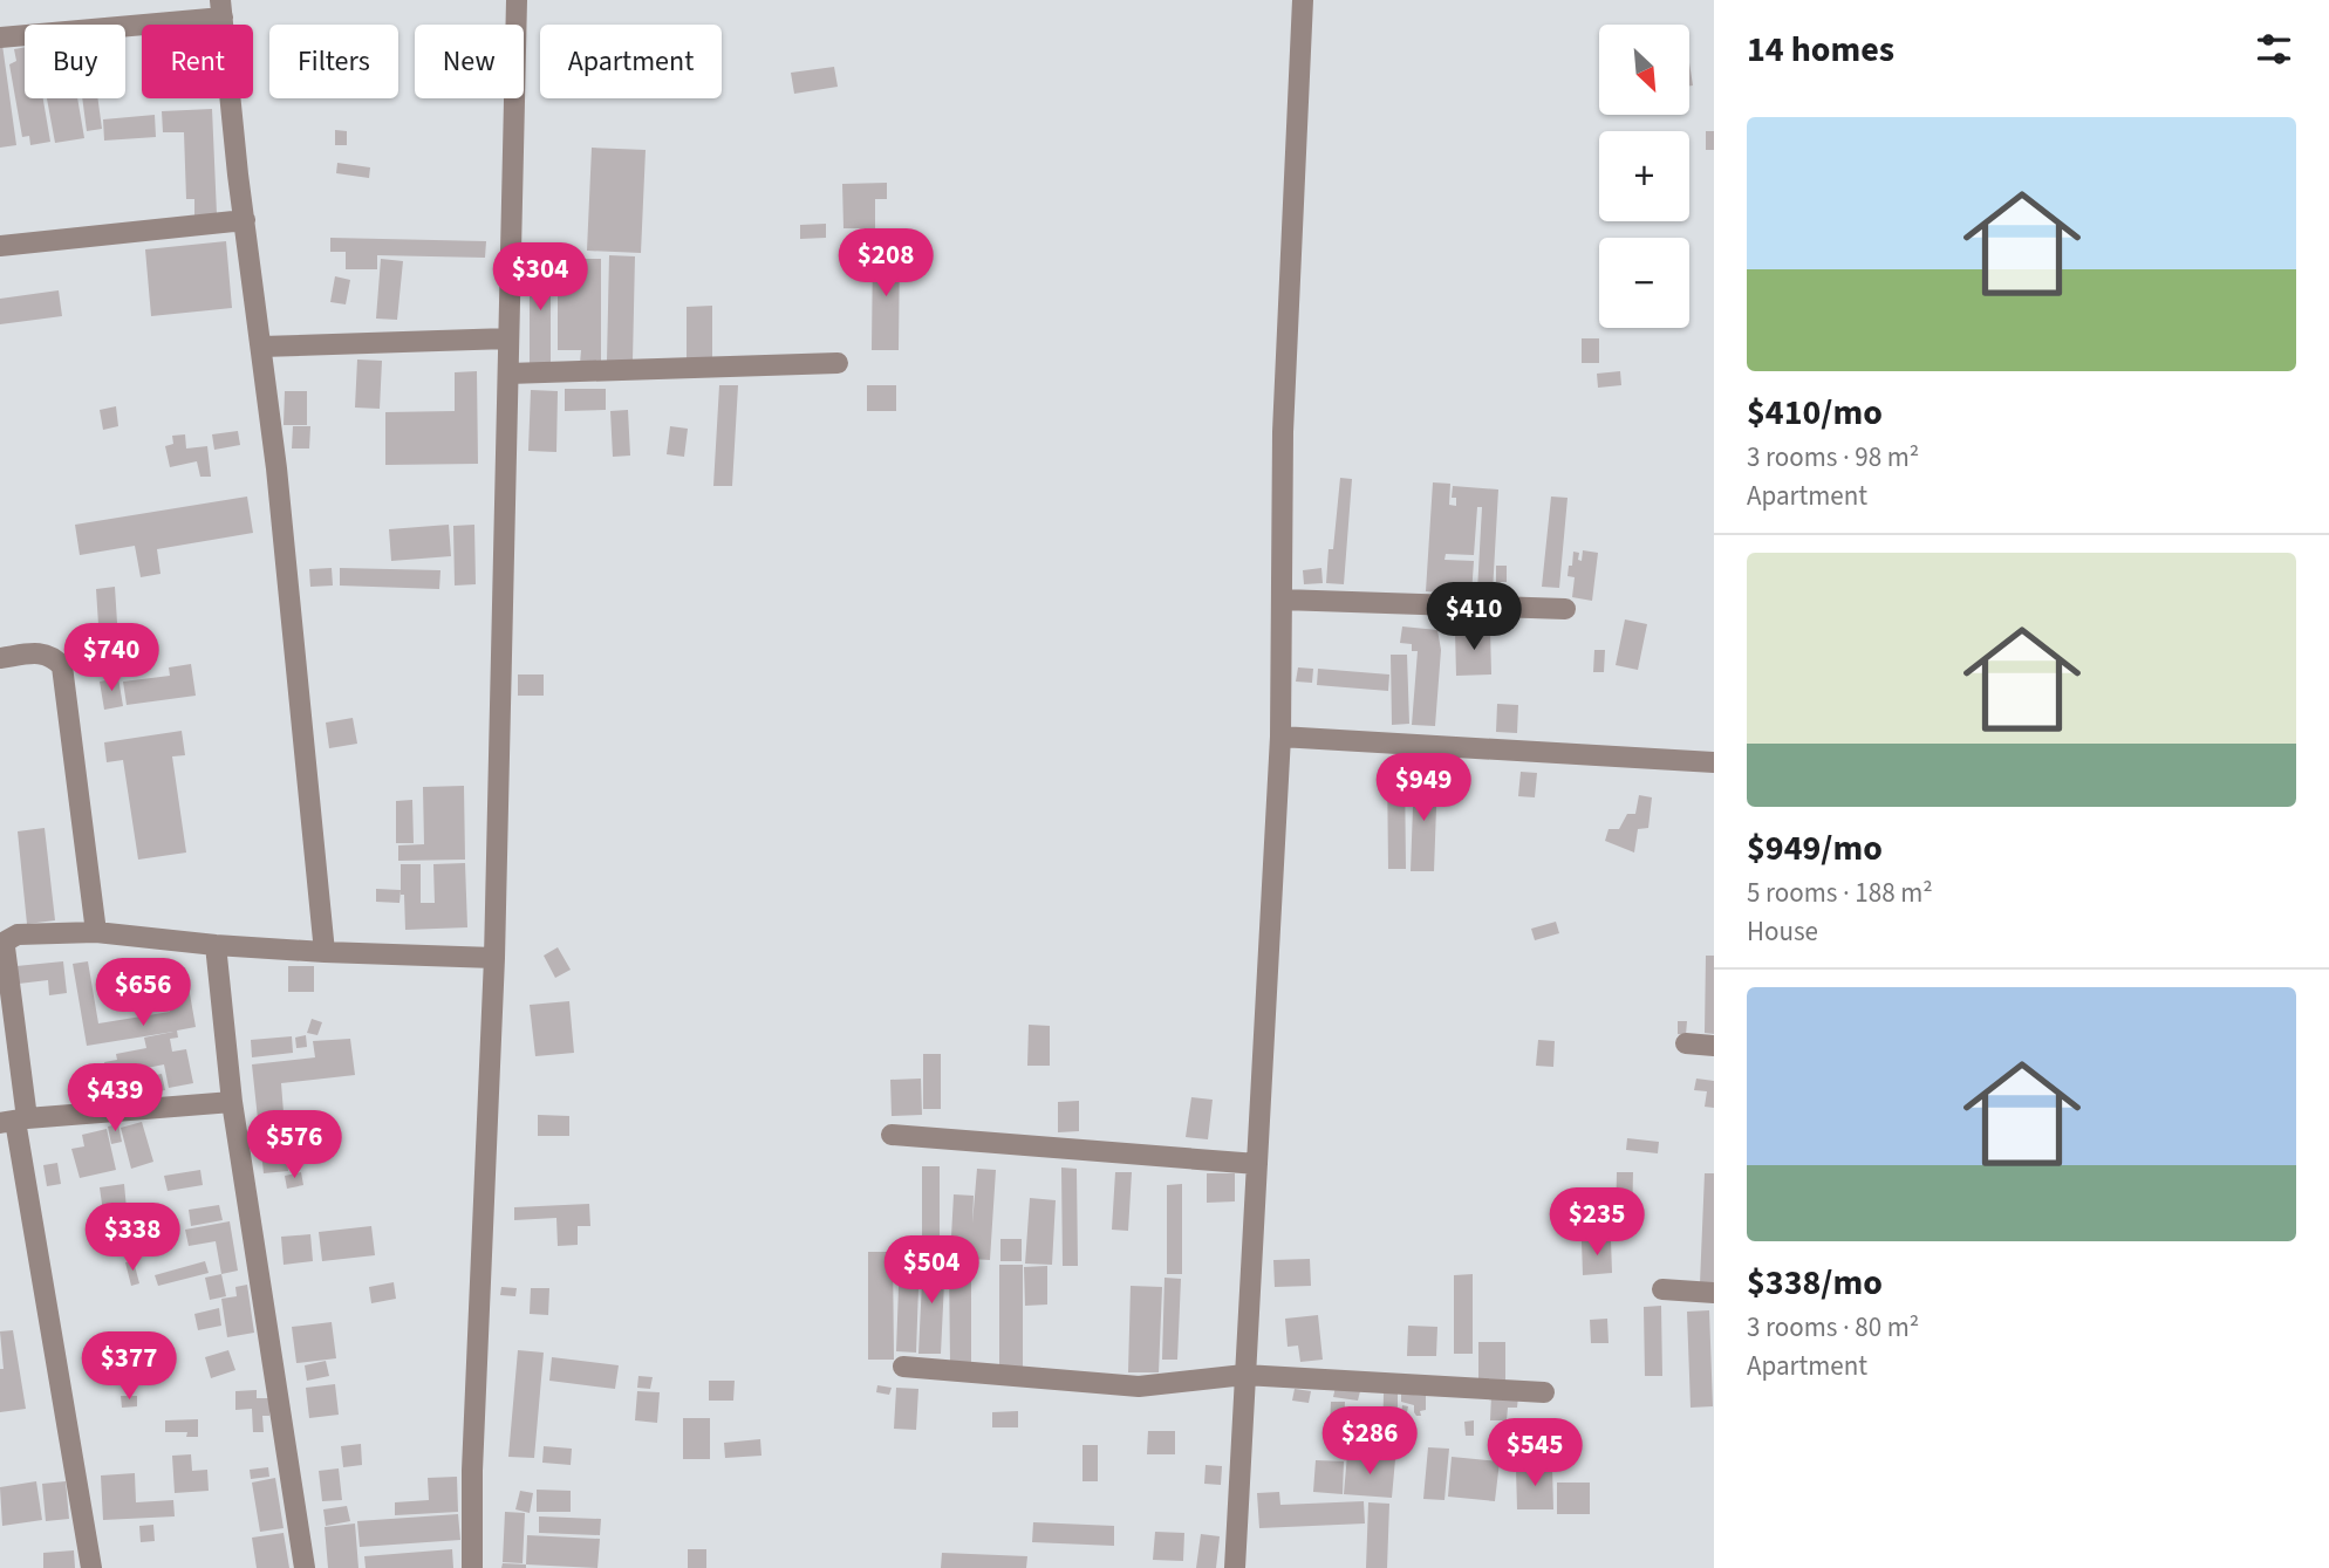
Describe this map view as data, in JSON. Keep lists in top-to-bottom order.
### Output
{
  "north": "bottom right",
  "page": {
    "heading": "14 homes",
    "map_buttons": ["+", "−"],
    "chip": [
      "Buy",
      "Rent",
      "Filters",
      "New",
      "Apartment"
    ],
    "list": [
      {
        "name": "$410/mo",
        "note": "3 rooms · 98 m² · Apartment"
      },
      {
        "name": "$949/mo",
        "note": "5 rooms · 188 m² · House"
      },
      {
        "name": "$338/mo",
        "note": "3 rooms · 80 m² · Apartment"
      }
    ],
    "price": [
      "$208",
      "$304",
      "$410",
      "$740",
      "$949",
      "$656",
      "$439",
      "$576",
      "$235",
      "$338",
      "$504",
      "$377",
      "$286",
      "$545"
    ]
  }
}
